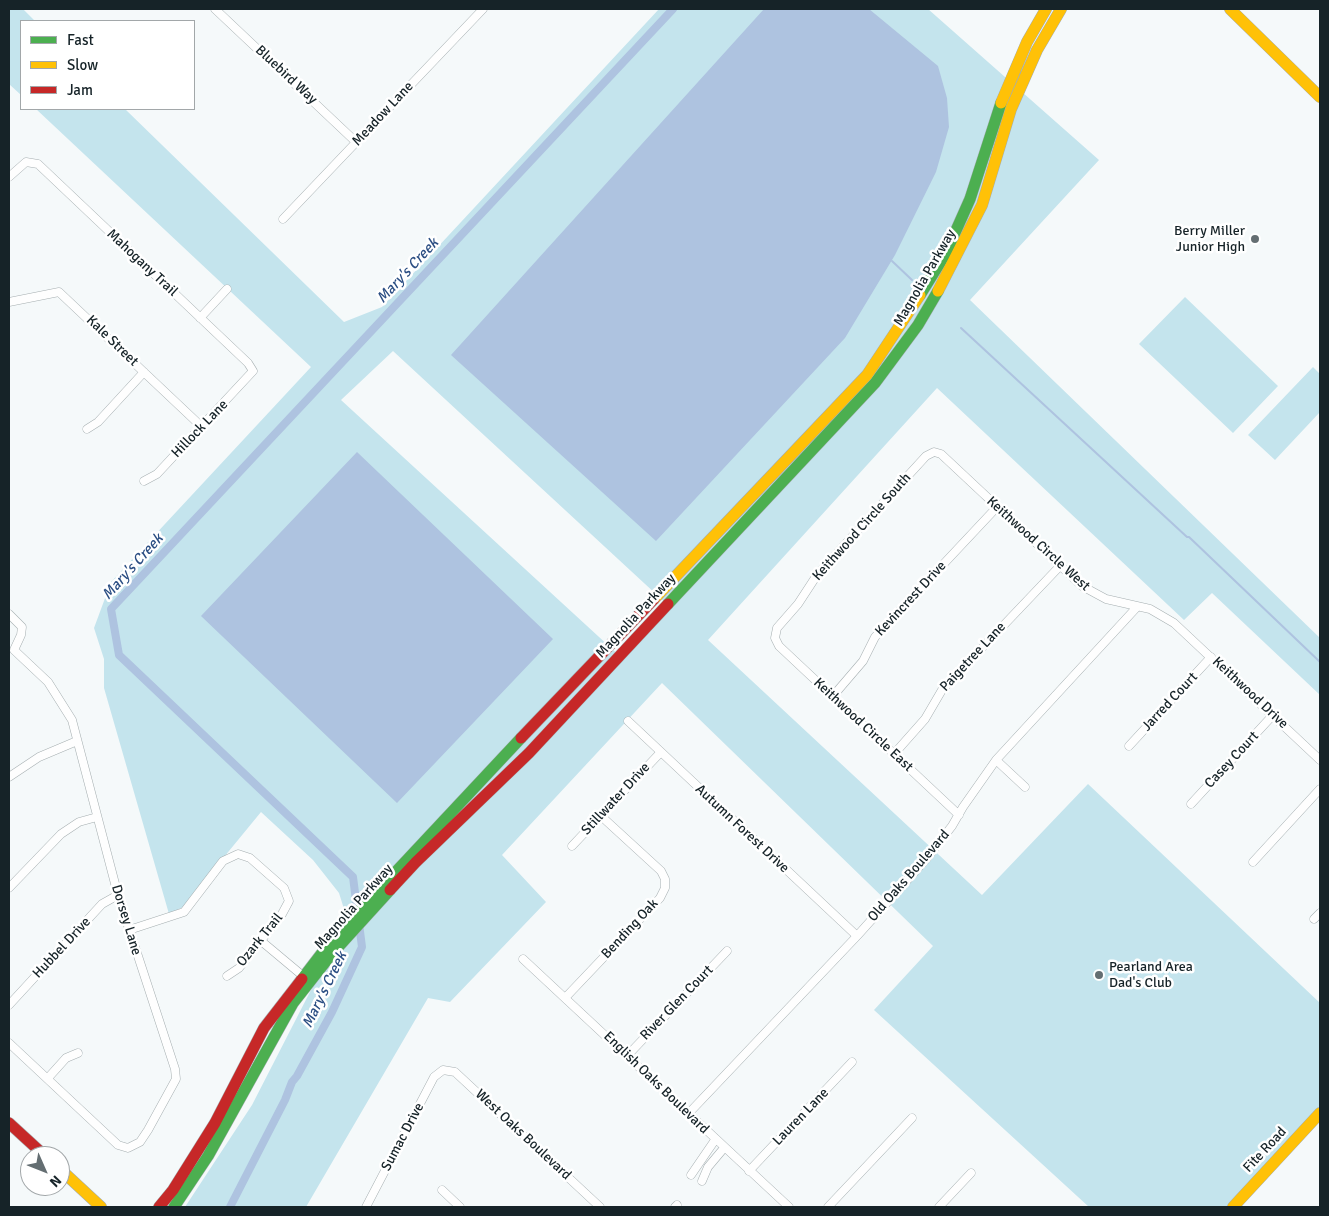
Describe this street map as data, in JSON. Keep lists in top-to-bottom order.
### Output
{
  "streets": {
    "street": [
      "Bluebird Way",
      "Meadow Lane",
      "Mahogany Trail",
      "Magnolia Parkway",
      "Kale Street",
      "Hillock Lane",
      "Keithwood Circle South",
      "Keithwood Circle West",
      "Kevincrest Drive",
      "Paigetree Lane",
      "Keithwood Drive",
      "Jarred Court",
      "Keithwood Circle East",
      "Casey Court",
      "Stillwater Drive",
      "Autumn Forest Drive",
      "Old Oaks Boulevard",
      "Dorsey Lane",
      "Bending Oak",
      "Ozark Trail",
      "Hubbel Drive",
      "River Glen Court",
      "English Oaks Boulevard",
      "Lauren Lane",
      "West Oaks Boulevard",
      "Sumac Drive",
      "Fite Road"
    ]
  },
  "crossings": [
    ["Bluebird Way", "Meadow Lane"],
    ["Mahogany Trail", "Hillock Lane"],
    ["Kale Street", "Hillock Lane"],
    ["Keithwood Circle South", "Keithwood Circle West"],
    ["Keithwood Circle South", "Keithwood Circle East"],
    ["Keithwood Circle West", "Kevincrest Drive"],
    ["Keithwood Circle West", "Paigetree Lane"],
    ["Keithwood Circle West", "Keithwood Drive"],
    ["Keithwood Circle West", "Old Oaks Boulevard"],
    ["Kevincrest Drive", "Keithwood Circle East"],
    ["Paigetree Lane", "Keithwood Circle East"],
    ["Keithwood Drive", "Jarred Court"],
    ["Keithwood Drive", "Casey Court"],
    ["Keithwood Circle East", "Old Oaks Boulevard"],
    ["Stillwater Drive", "Autumn Forest Drive"],
    ["Stillwater Drive", "Bending Oak"],
    ["Autumn Forest Drive", "Old Oaks Boulevard"],
    ["Old Oaks Boulevard", "English Oaks Boulevard"],
    ["Dorsey Lane", "Ozark Trail"],
    ["Dorsey Lane", "Hubbel Drive"],
    ["Bending Oak", "English Oaks Boulevard"],
    ["River Glen Court", "English Oaks Boulevard"],
    ["English Oaks Boulevard", "Lauren Lane"],
    ["West Oaks Boulevard", "Sumac Drive"]
  ],
  "water": ["Mary's Creek"],
  "places": ["Berry Miller Junior High", "Pearland Area Dad's Club"],
  "legend": ["Fast", "Slow", "Jam"],
  "north": "bottom right"
}
